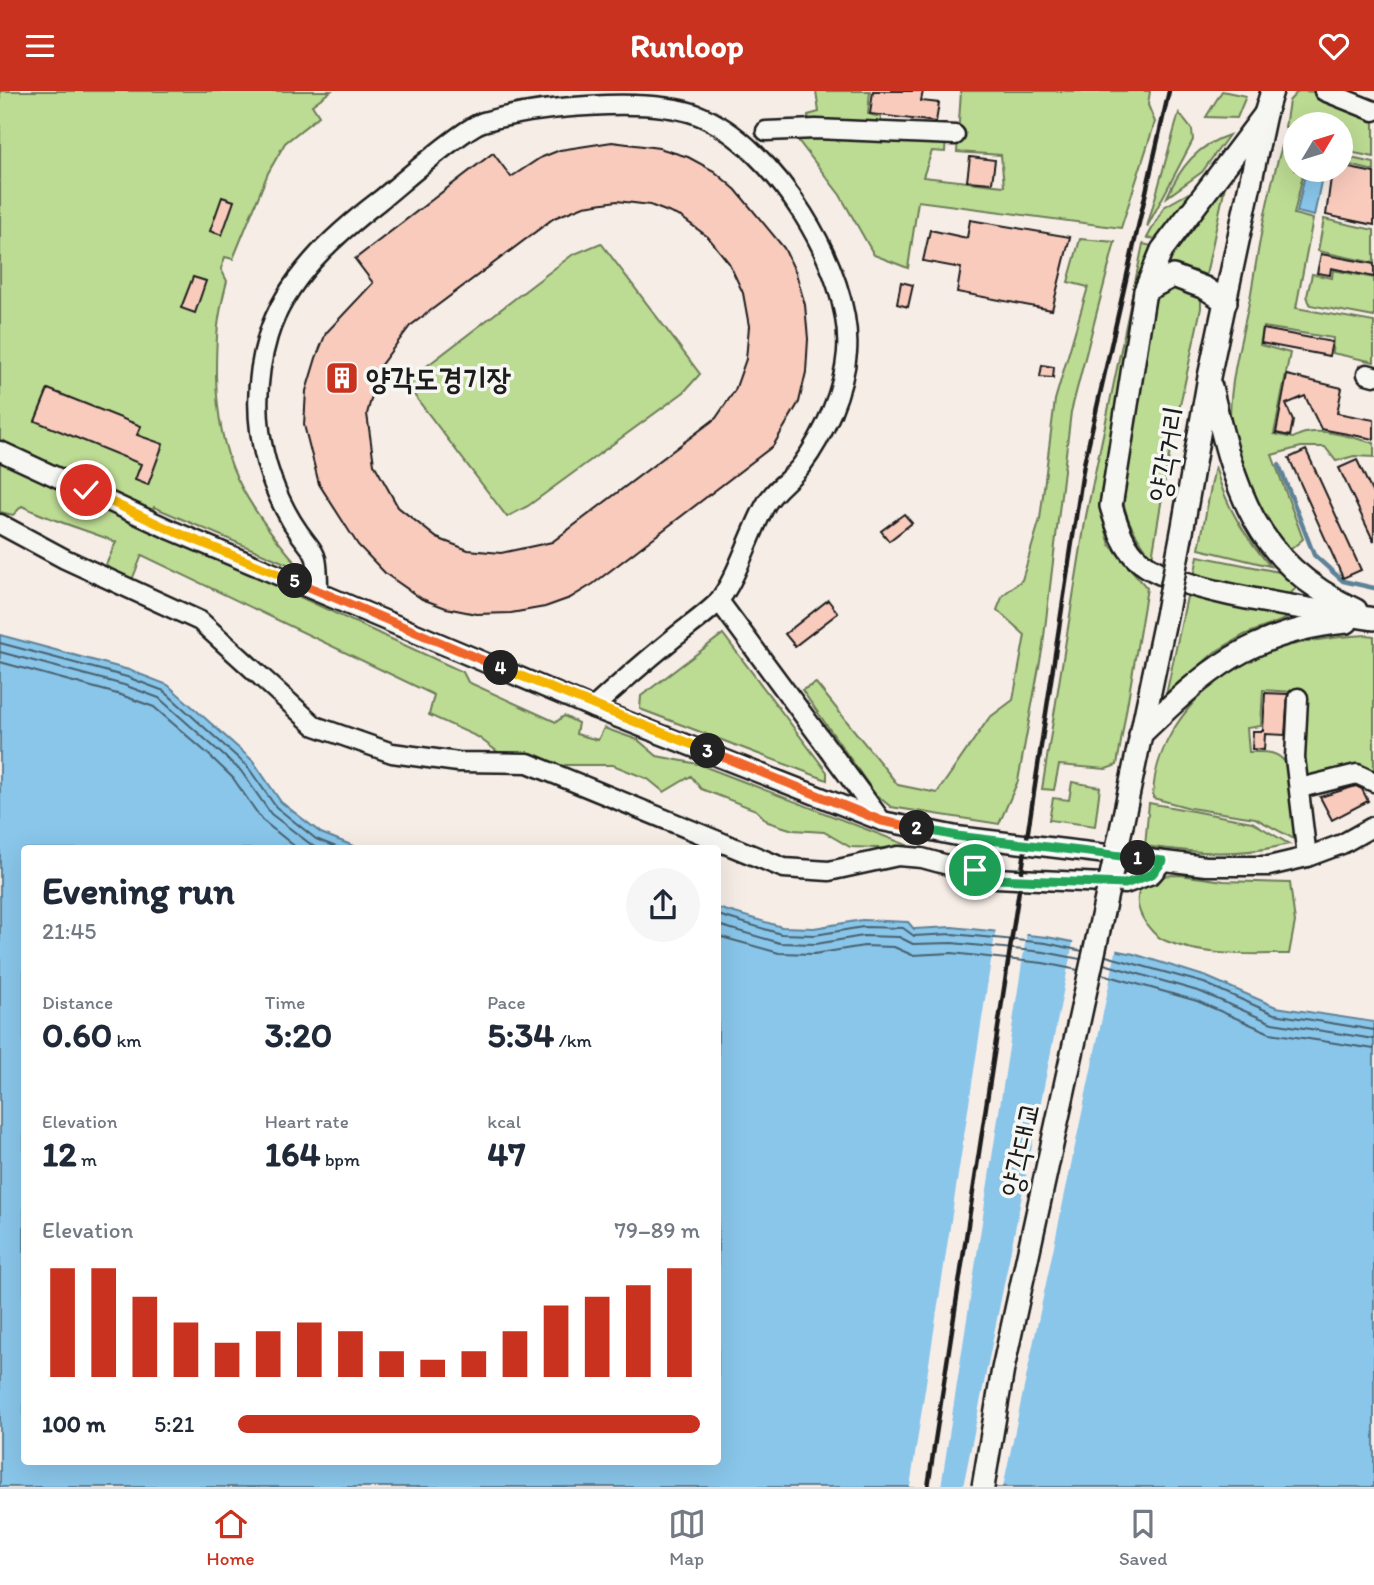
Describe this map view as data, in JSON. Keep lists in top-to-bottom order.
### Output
{
  "streets": {
    "main road": ["양각거리", "양각대교"]
  },
  "crossings": [
    ["양각거리", "양각대교"]
  ],
  "places": {
    "building": ["양각도경기장"]
  },
  "north": "top right",
  "page": {
    "header": "Runloop",
    "pins": [
      "5",
      "4",
      "3",
      "2",
      "1"
    ],
    "heading": ["Evening run", "21:45"],
    "stats": [
      ["Distance", "0.60 km"],
      ["Time", "3:20"],
      ["Pace", "5:34 /km"],
      ["Elevation", "12 m"],
      ["Heart rate", "164 bpm"],
      ["kcal", "47"]
    ],
    "chart": ["Elevation", "79–89 m"],
    "list": [
      {
        "name": "100 m",
        "note": "5:21"
      }
    ],
    "tabs": ["Home", "Map", "Saved"]
  }
}
